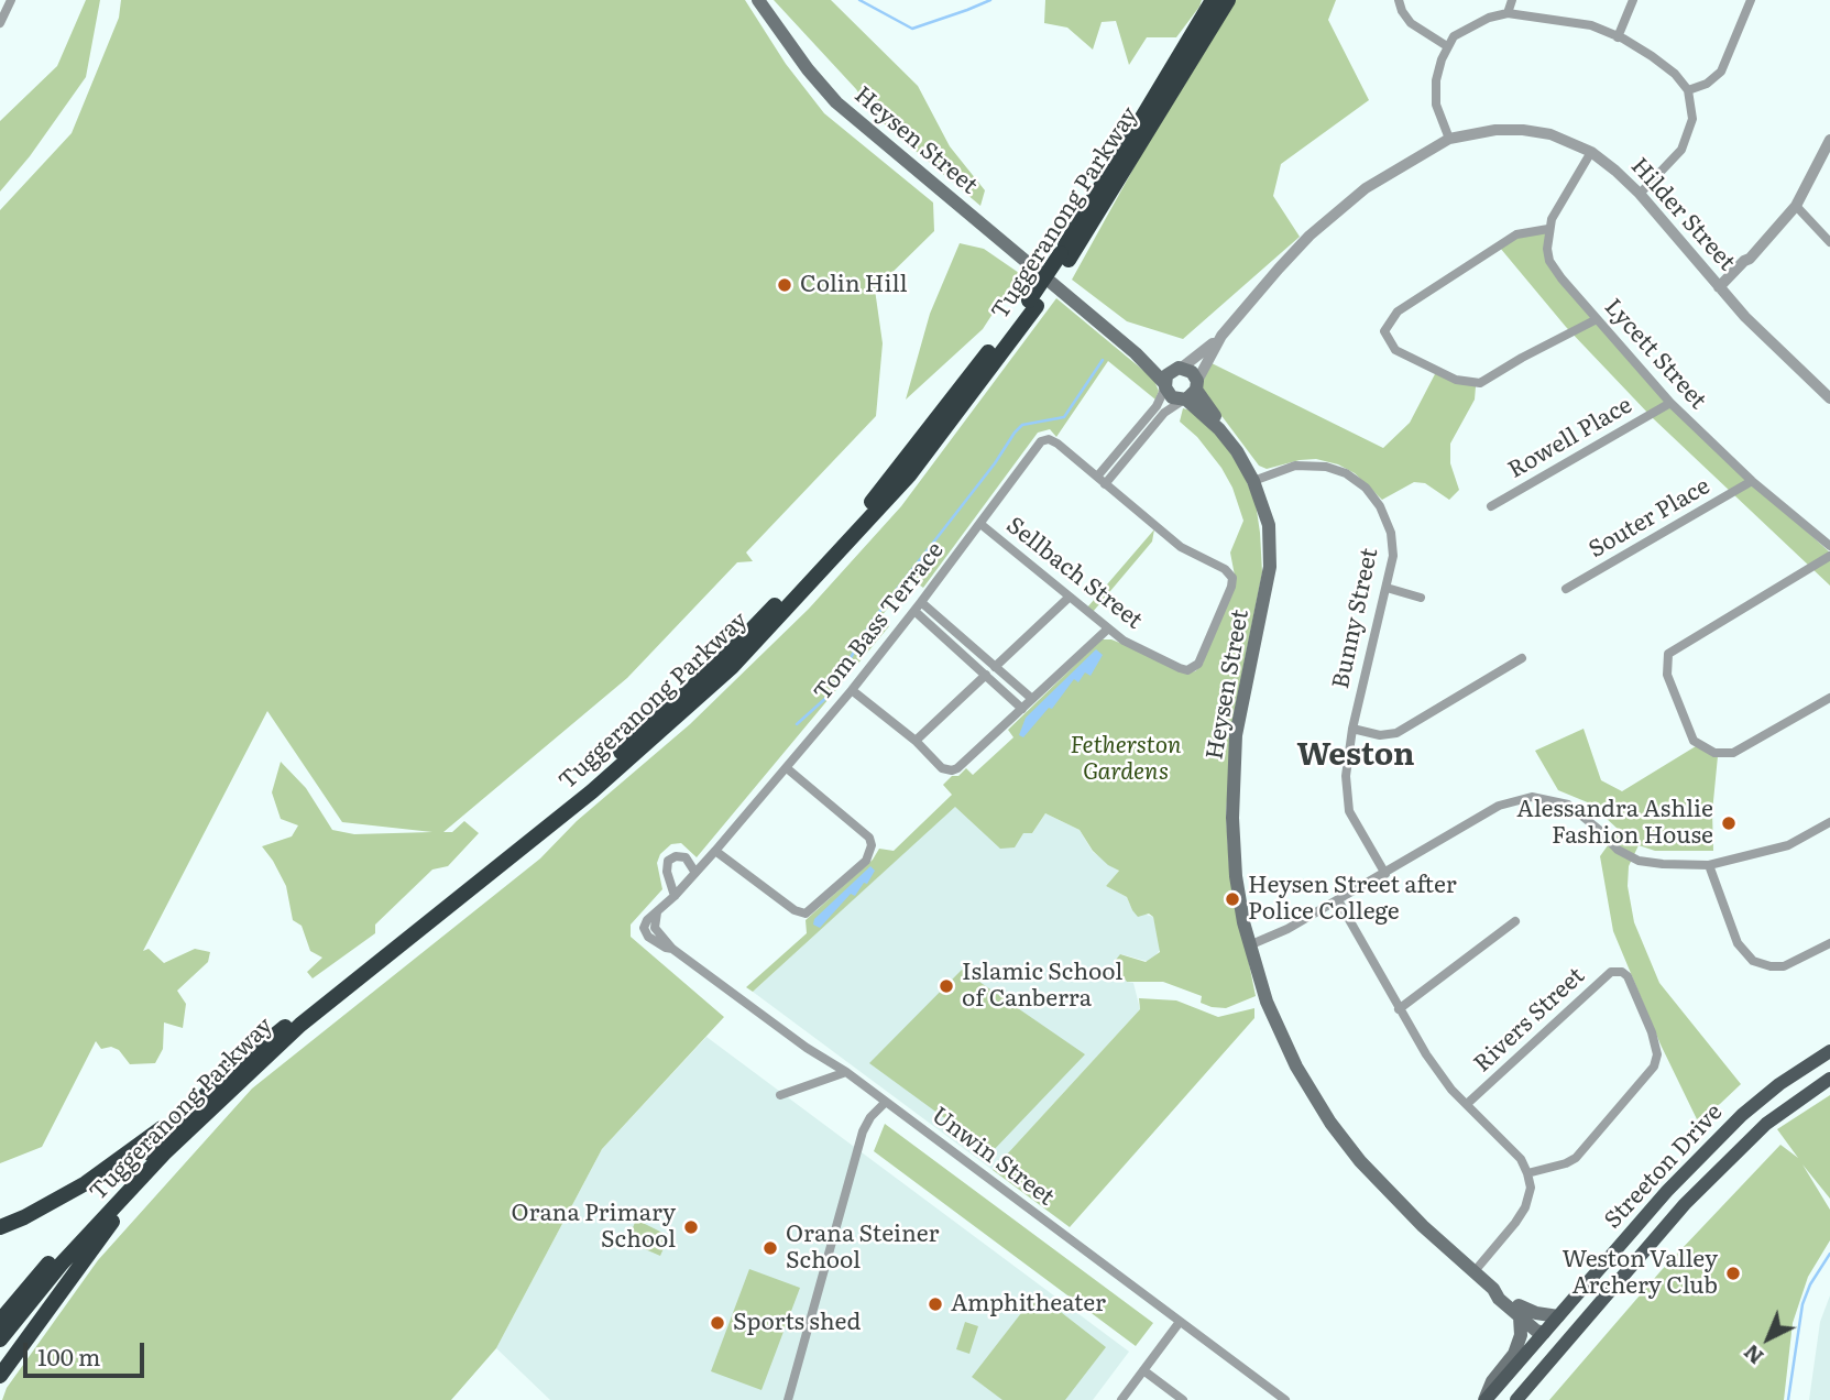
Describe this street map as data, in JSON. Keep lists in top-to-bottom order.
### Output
{
  "streets": {
    "highway": ["Tuggeranong Parkway"],
    "main road": ["Heysen Street", "Streeton Drive"],
    "street": [
      "Hilder Street",
      "Lycett Street",
      "Rowell Place",
      "Souter Place",
      "Sellbach Street",
      "Bunny Street",
      "Tom Bass Terrace",
      "Rivers Street",
      "Unwin Street"
    ]
  },
  "crossings": [
    ["Heysen Street", "Hilder Street"],
    ["Heysen Street", "Bunny Street"],
    ["Heysen Street", "Streeton Drive"],
    ["Lycett Street", "Rowell Place"],
    ["Lycett Street", "Souter Place"],
    ["Sellbach Street", "Tom Bass Terrace"],
    ["Tom Bass Terrace", "Unwin Street"]
  ],
  "districts": ["Weston"],
  "parks": ["Fetherston Gardens"],
  "places": [
    "Colin Hill",
    "Alessandra Ashlie Fashion House",
    "Heysen Street after Police College",
    "Islamic School of Canberra",
    "Orana Primary School",
    "Orana Steiner School",
    "Weston Valley Archery Club",
    "Amphitheater",
    "Sports shed"
  ],
  "scale_bar": "100 m",
  "north": "bottom left"
}
